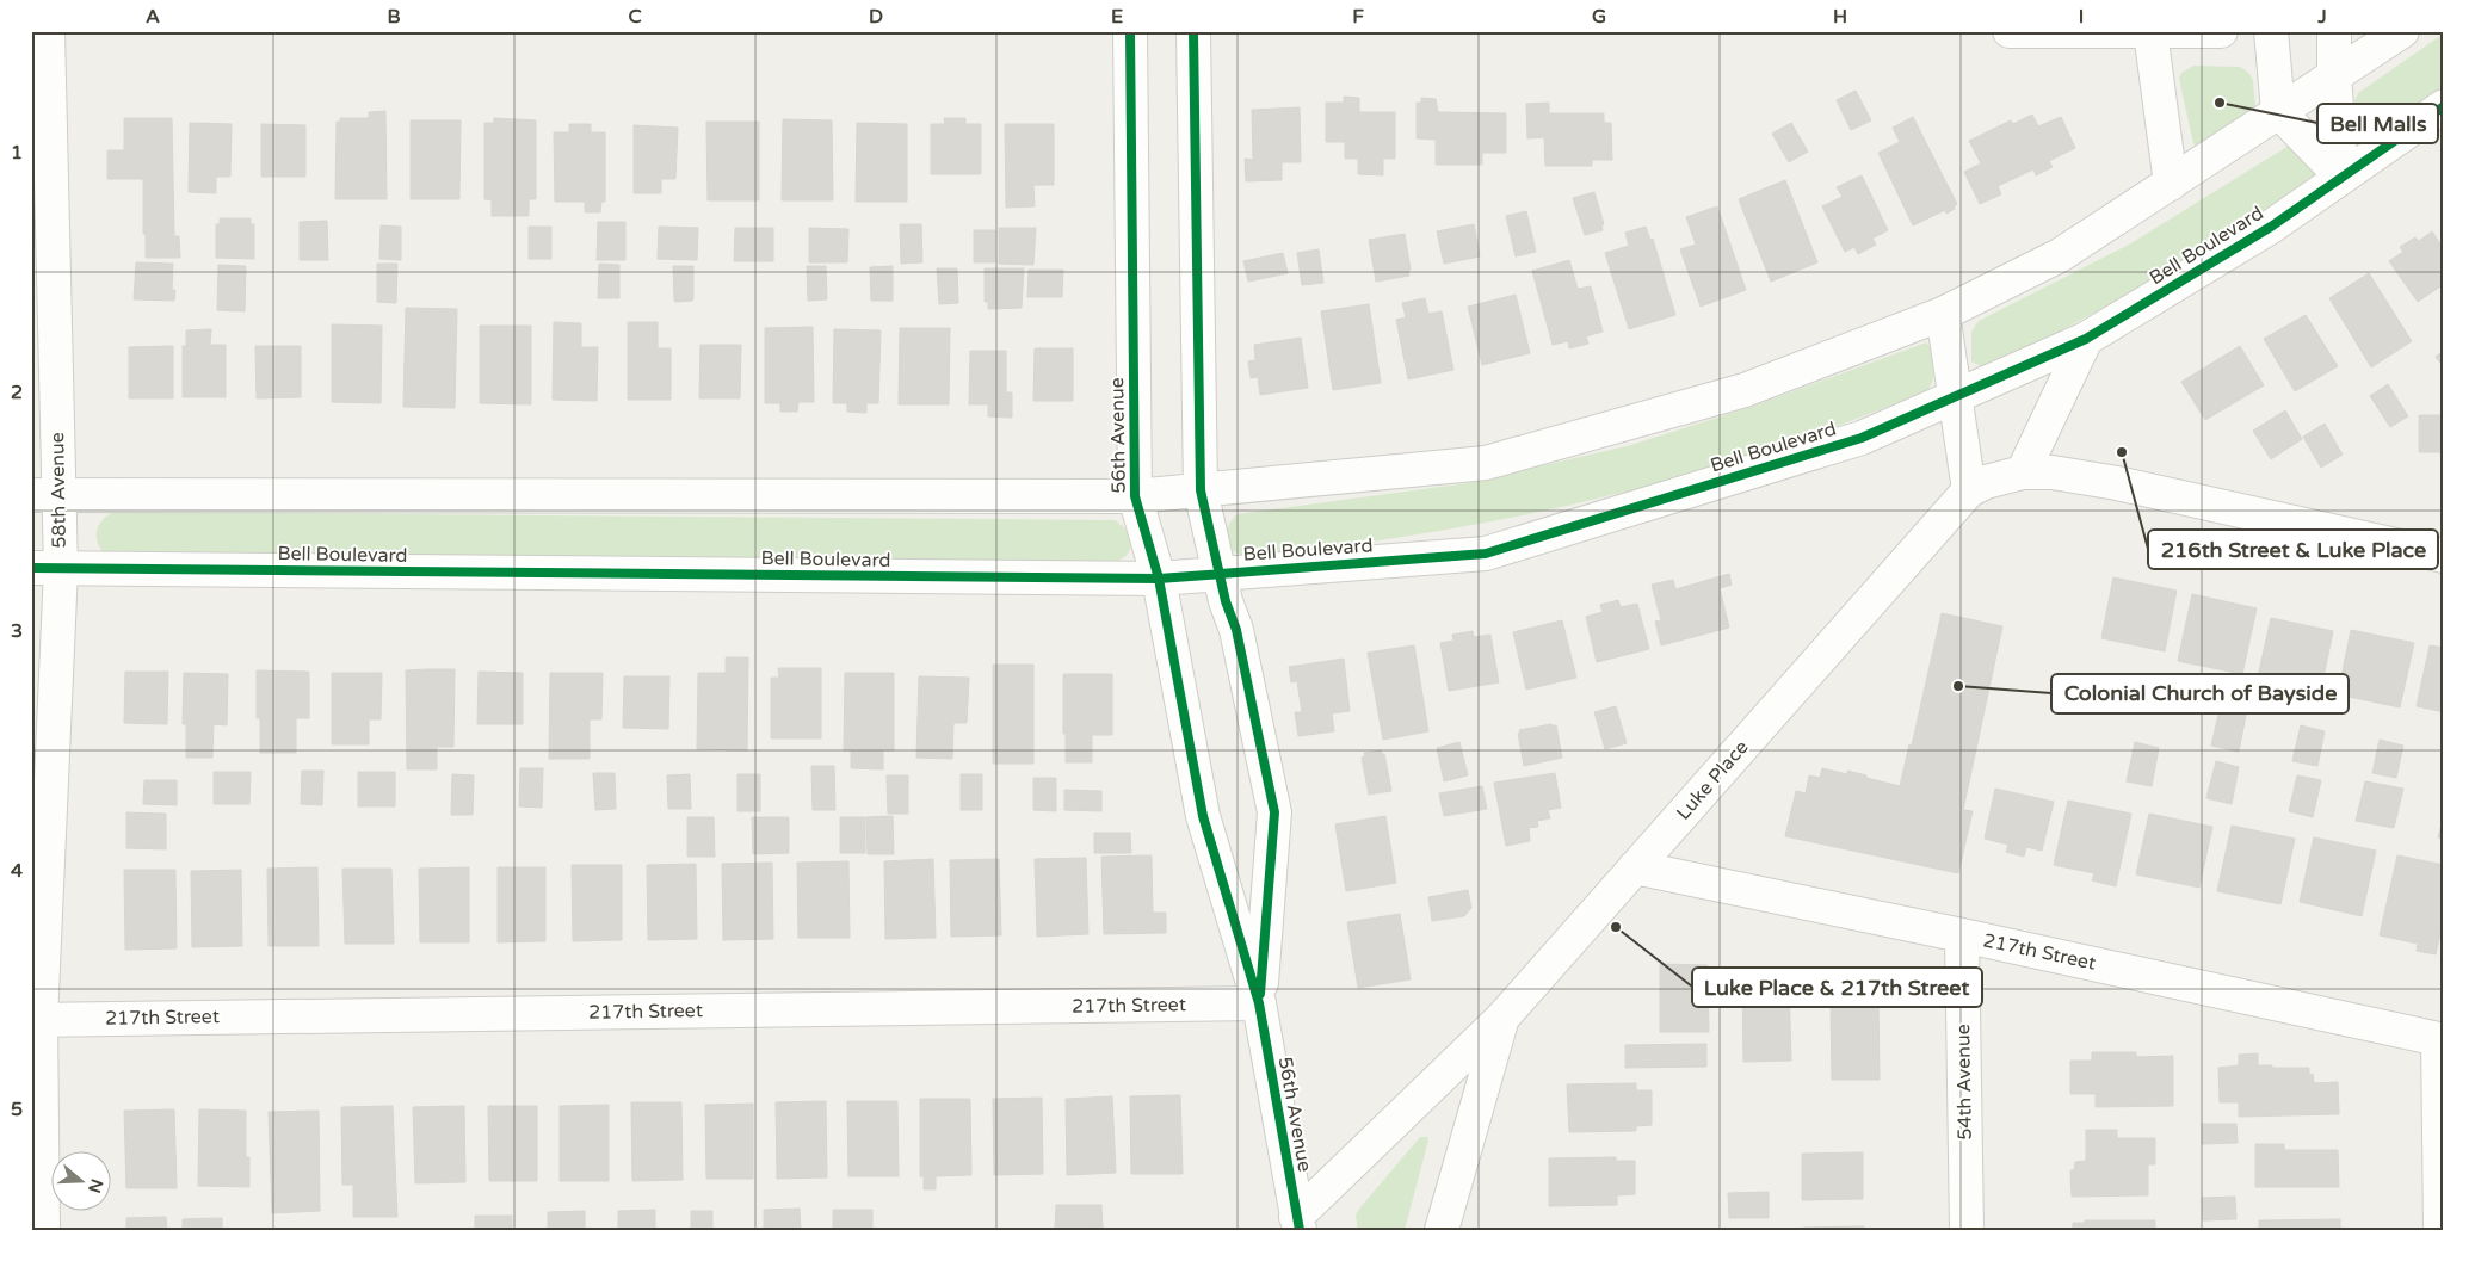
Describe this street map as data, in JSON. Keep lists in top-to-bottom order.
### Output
{
  "streets": {
    "street": [
      "Bell Boulevard",
      "56th Avenue",
      "58th Avenue",
      "Luke Place",
      "217th Street",
      "54th Avenue"
    ]
  },
  "crossings": [
    ["Bell Boulevard", "56th Avenue"],
    ["Bell Boulevard", "58th Avenue"],
    ["56th Avenue", "217th Street"],
    ["58th Avenue", "217th Street"],
    ["Luke Place", "217th Street"],
    ["217th Street", "54th Avenue"]
  ],
  "places": [
    "Bell Malls",
    "216th Street & Luke Place",
    "Colonial Church of Bayside",
    "Luke Place & 217th Street"
  ],
  "north": "right",
  "grid": {
    "columns": [
      "A",
      "B",
      "C",
      "D",
      "E",
      "F",
      "G",
      "H",
      "I",
      "J"
    ],
    "rows": [
      "1",
      "2",
      "3",
      "4",
      "5"
    ]
  }
}
